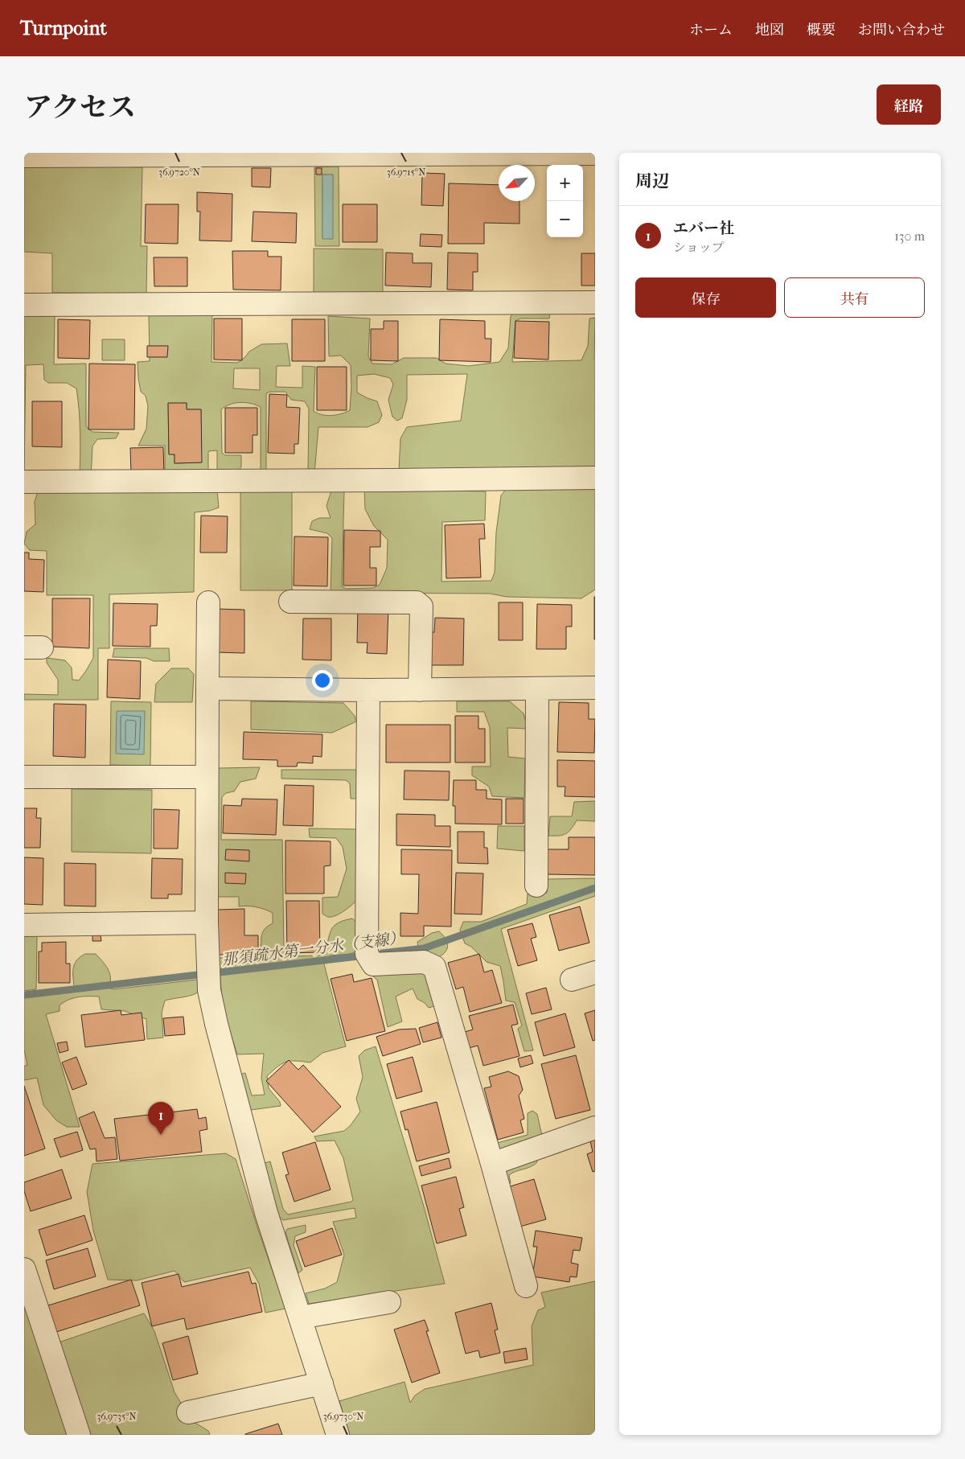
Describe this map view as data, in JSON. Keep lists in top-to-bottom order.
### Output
{
  "water": ["那須疏水第一分水（支線）"],
  "north": "bottom left",
  "page": {
    "header": "Turnpoint",
    "nav": [
      "ホーム",
      "地図",
      "概要",
      "お問い合わせ"
    ],
    "title": "アクセス",
    "buttons": [
      "経路",
      ["保存", "共有"]
    ],
    "heading": "周辺",
    "map_buttons": ["+", "−"],
    "list": [
      {
        "mark": "1",
        "name": "エバー社",
        "note": "ショップ",
        "value": "130 m"
      }
    ],
    "pins": "1"
  },
  "coordinates": [
    "36.9720°N",
    "36.9715°N",
    "36.9735°N",
    "36.9730°N"
  ]
}
